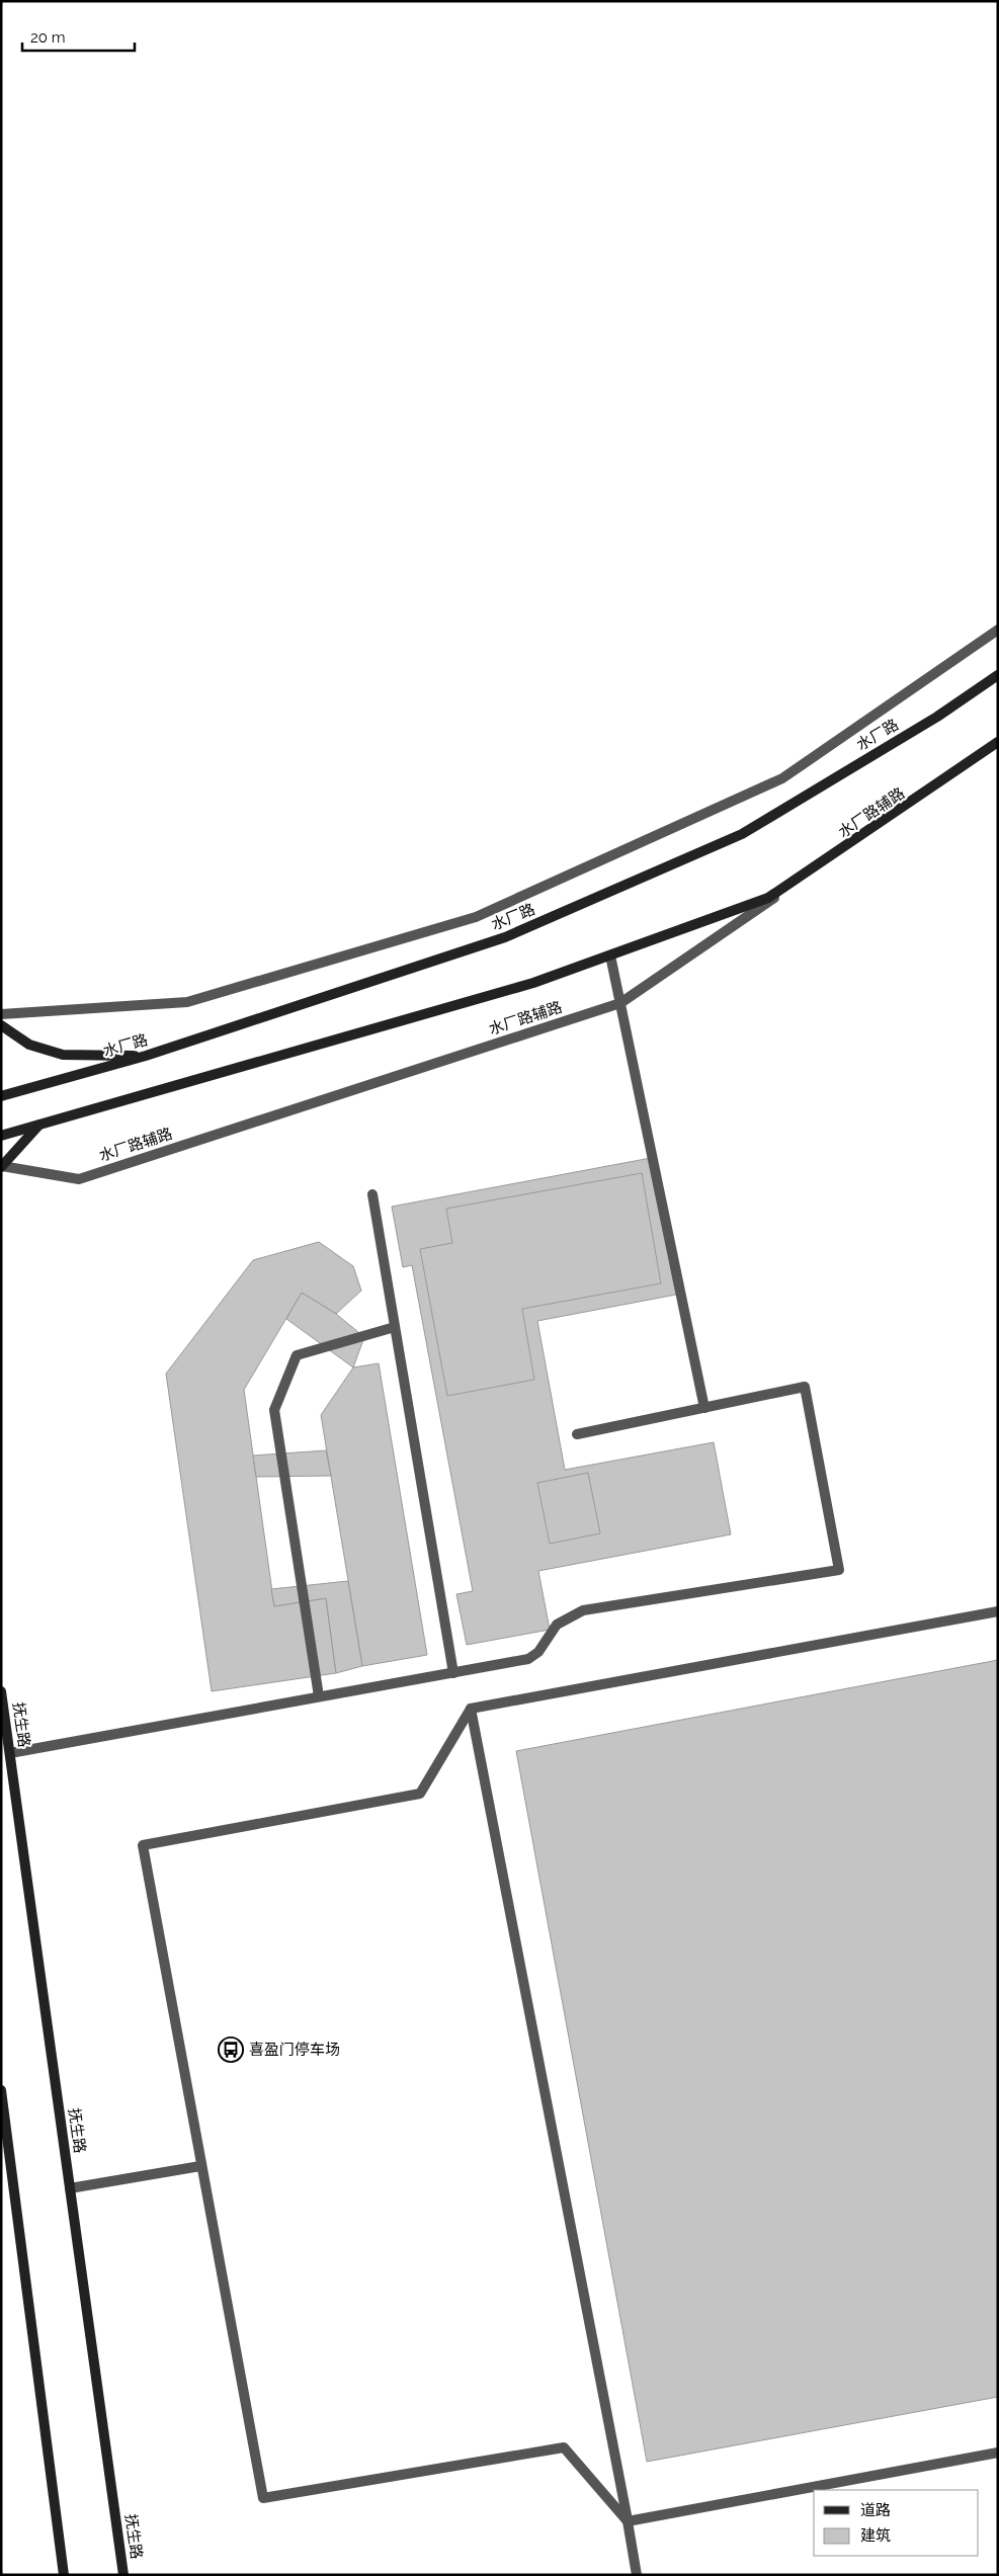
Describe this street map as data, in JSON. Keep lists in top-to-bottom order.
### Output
{
  "streets": {
    "street": ["水厂路", "水厂路辅路", "抚生路"]
  },
  "places": {
    "bus stop": ["喜盈门停车场"]
  },
  "legend": ["道路", "建筑"],
  "scale_bar": "20 m"
}
